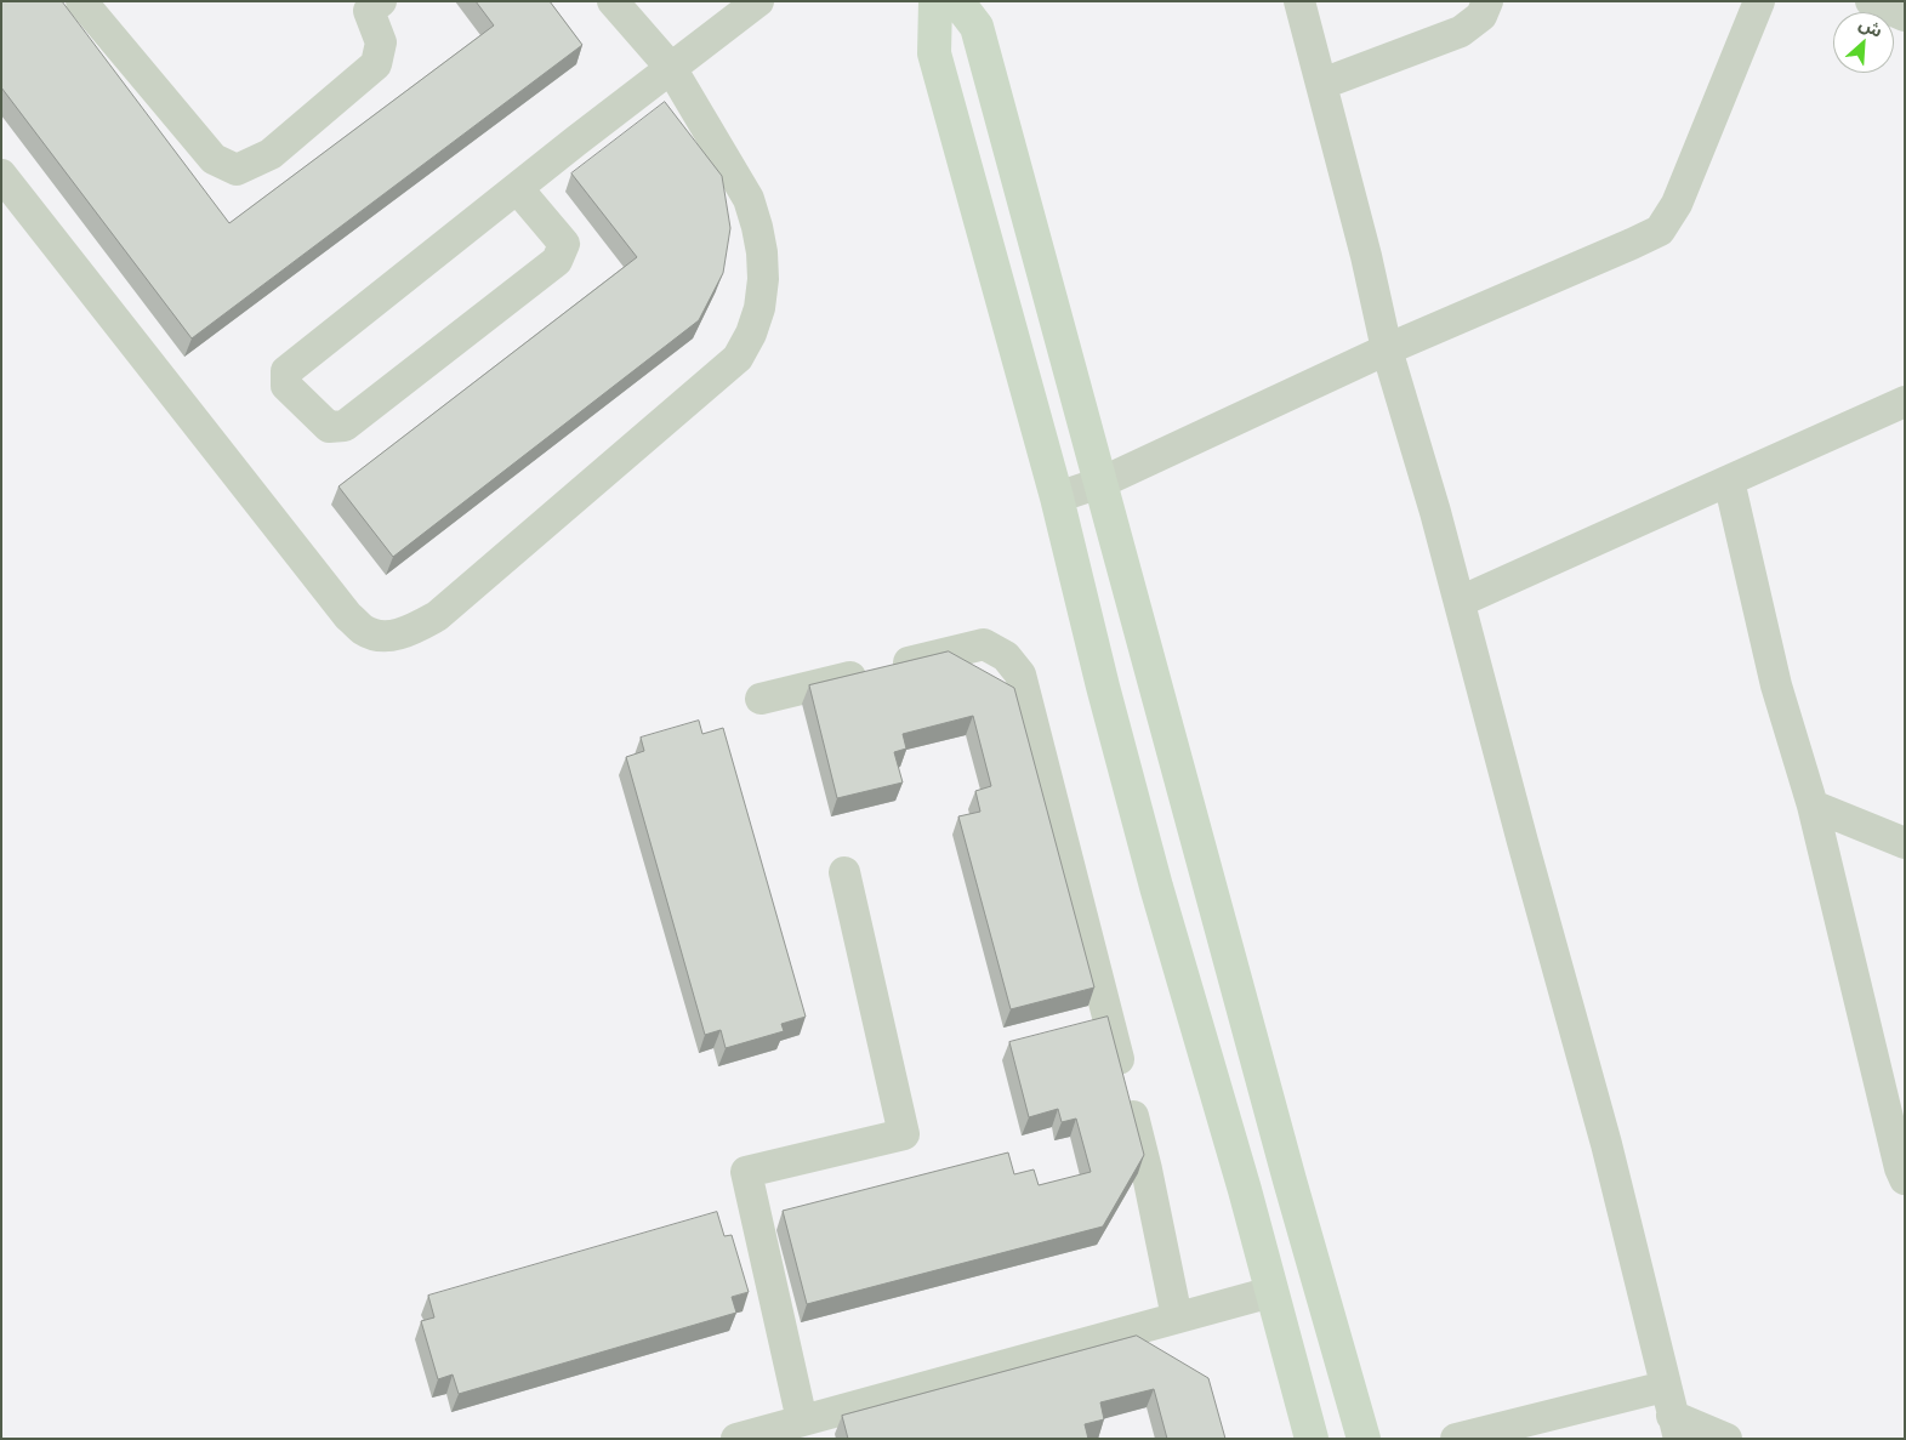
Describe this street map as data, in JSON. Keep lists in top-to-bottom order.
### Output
{
  "north": "top right"
}
